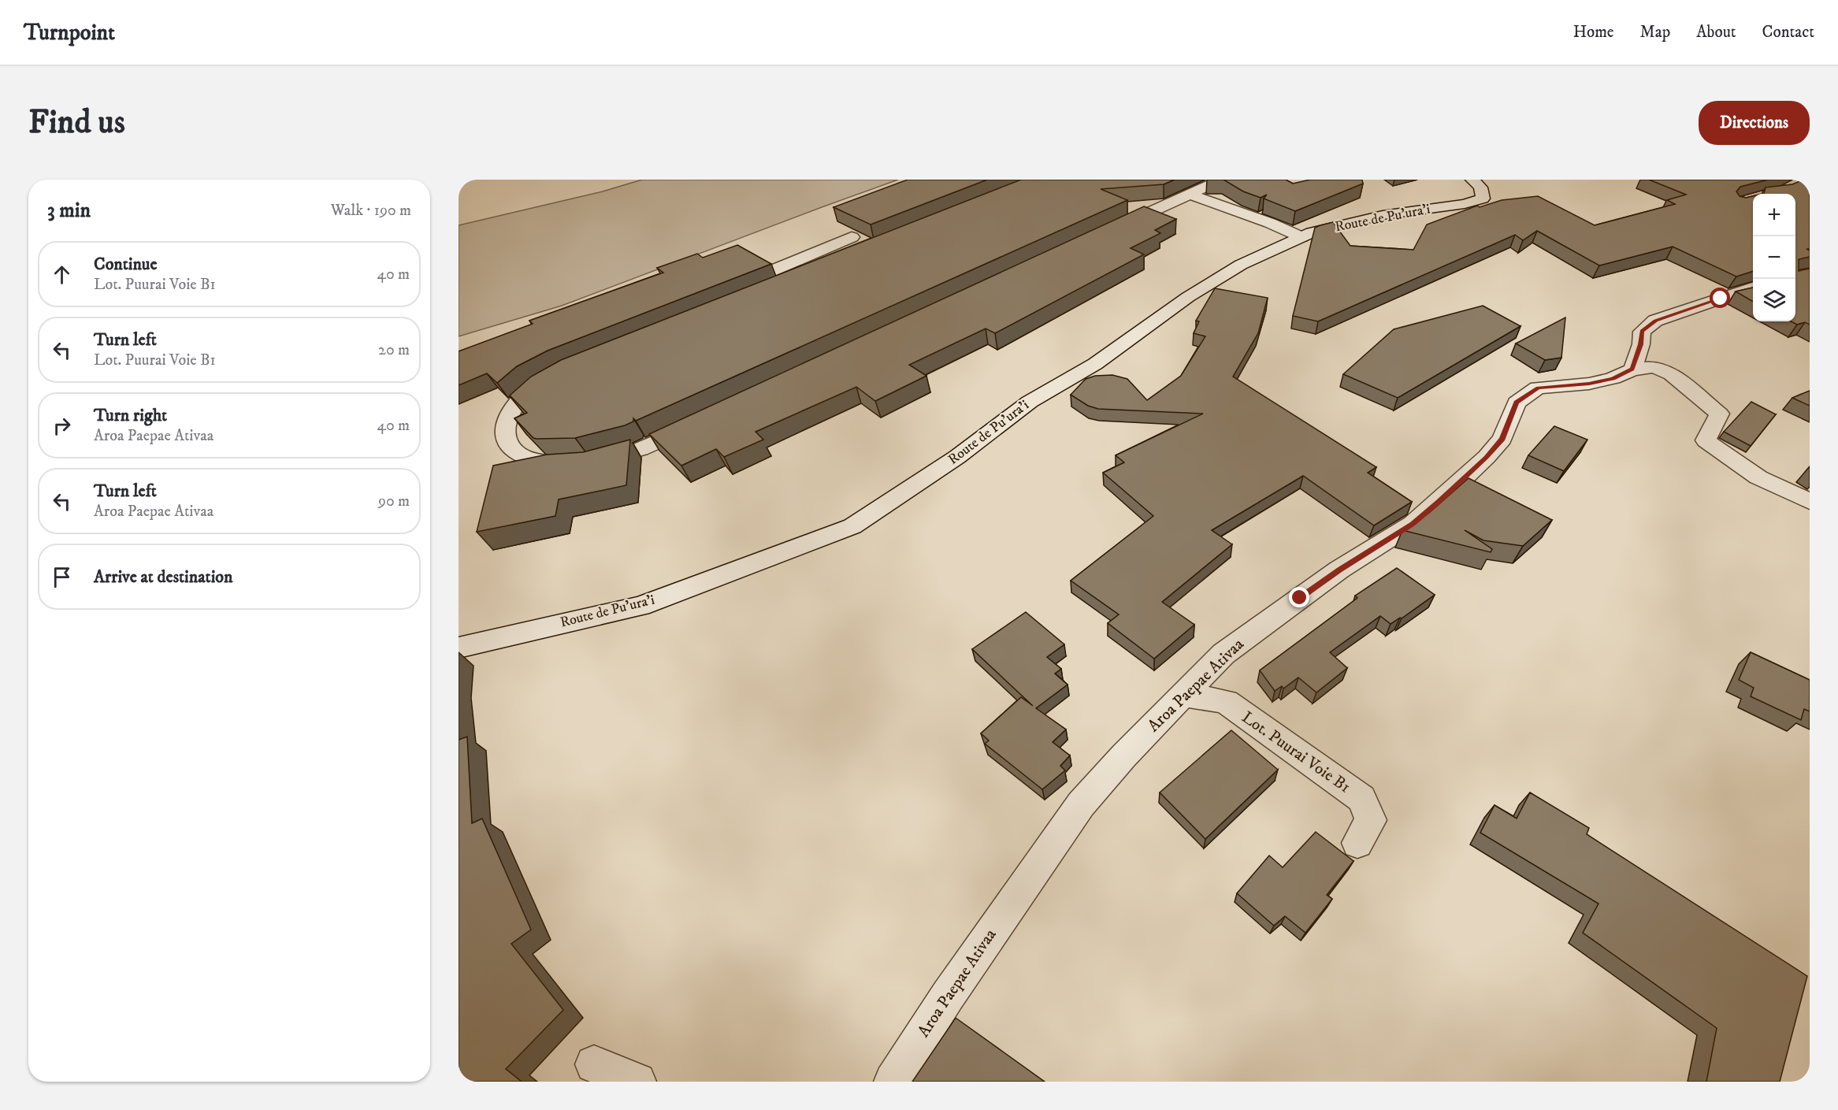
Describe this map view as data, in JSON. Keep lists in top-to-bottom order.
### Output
{
  "streets": {
    "street": ["Route de Pu'ura'i", "Aroa Paepae Ativaa", "Lot. Puurai Voie B1"]
  },
  "crossings": [
    ["Aroa Paepae Ativaa", "Lot. Puurai Voie B1"]
  ],
  "page": {
    "header": "Turnpoint",
    "nav": [
      "Home",
      "Map",
      "About",
      "Contact"
    ],
    "buttons": "Directions",
    "title": "Find us",
    "heading": ["3 min", "Walk · 190 m"],
    "map_buttons": ["+", "−"],
    "list": [
      ["Continue", "Lot. Puurai Voie B1", "40 m"],
      ["Turn left", "Lot. Puurai Voie B1", "20 m"],
      ["Turn right", "Aroa Paepae Ativaa", "40 m"],
      ["Turn left", "Aroa Paepae Ativaa", "90 m"],
      "Arrive at destination"
    ]
  }
}
